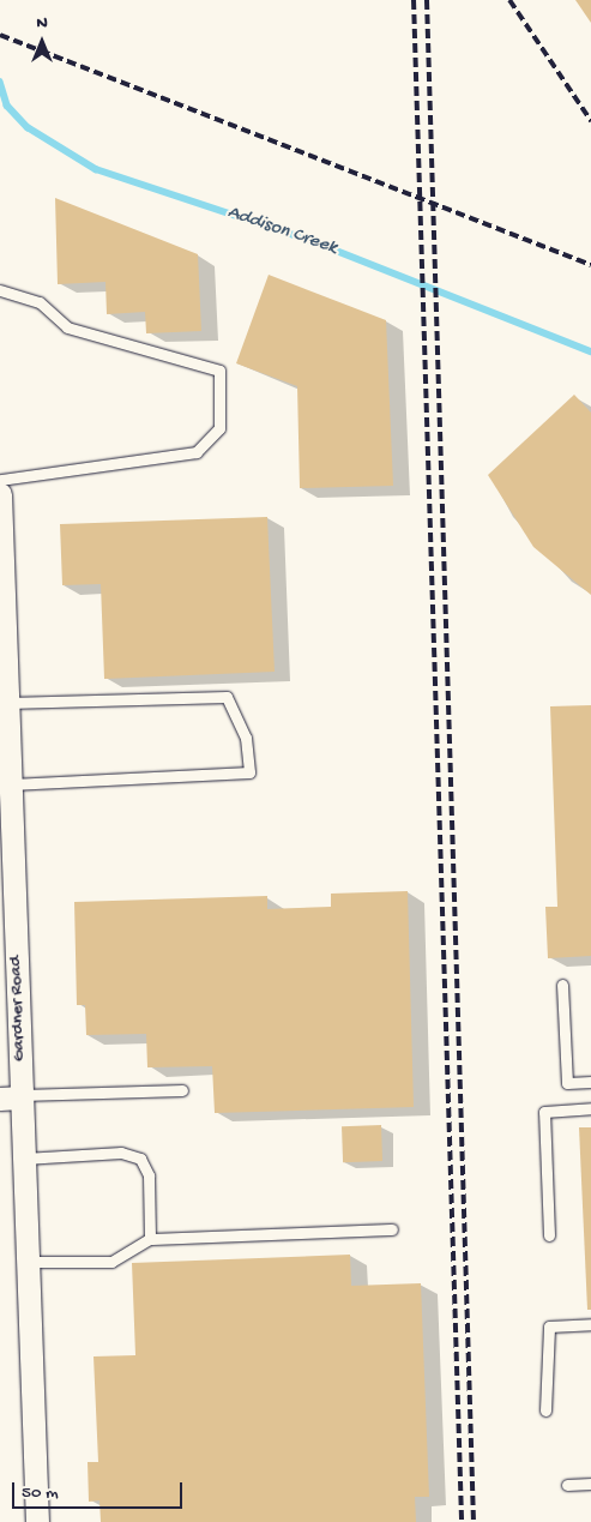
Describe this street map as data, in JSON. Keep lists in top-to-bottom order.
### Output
{
  "streets": {
    "street": ["Gardner Road"]
  },
  "water": ["Addison Creek"],
  "scale_bar": "50 m",
  "north": "top"
}
